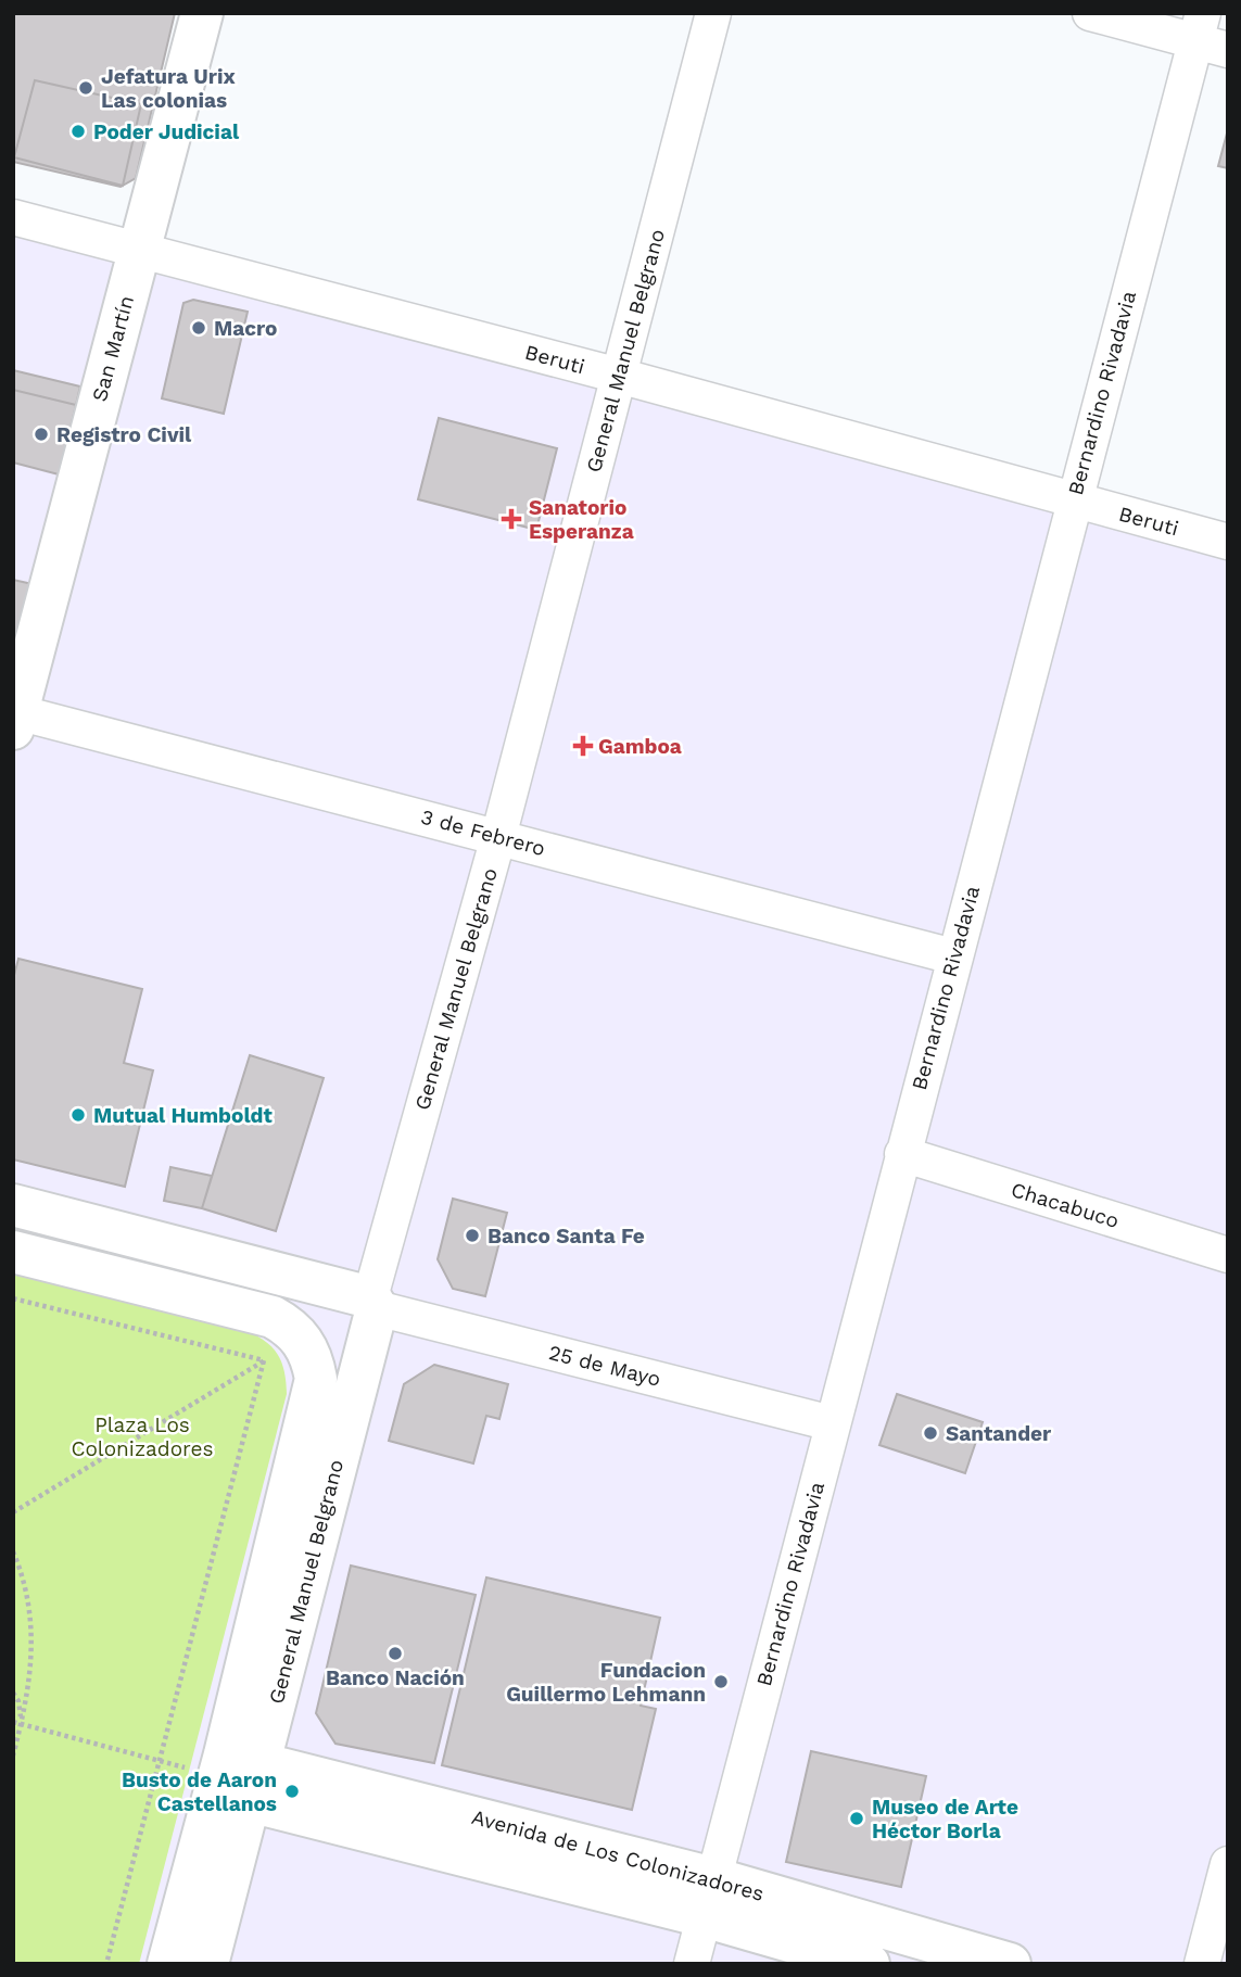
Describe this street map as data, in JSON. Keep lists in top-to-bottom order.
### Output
{
  "streets": {
    "main road": [
      "San Martín",
      "General Manuel Belgrano",
      "25 de Mayo",
      "Avenida de Los Colonizadores"
    ],
    "street": [
      "Beruti",
      "Bernardino Rivadavia",
      "3 de Febrero",
      "Chacabuco"
    ]
  },
  "crossings": [
    ["San Martín", "Beruti"],
    ["San Martín", "3 de Febrero"],
    ["General Manuel Belgrano", "Beruti"],
    ["General Manuel Belgrano", "3 de Febrero"],
    ["General Manuel Belgrano", "25 de Mayo"],
    ["General Manuel Belgrano", "Avenida de Los Colonizadores"],
    ["Beruti", "Bernardino Rivadavia"],
    ["Bernardino Rivadavia", "3 de Febrero"],
    ["Bernardino Rivadavia", "Chacabuco"],
    ["Bernardino Rivadavia", "25 de Mayo"],
    ["Bernardino Rivadavia", "Avenida de Los Colonizadores"]
  ],
  "parks": ["Plaza Los Colonizadores"],
  "places": {
    "other": [
      "Jefatura Urix Las colonias",
      "Poder Judicial",
      "Macro",
      "Registro Civil",
      "Mutual Humboldt",
      "Banco Santa Fe",
      "Santander",
      "Banco Nación",
      "Fundacion Guillermo Lehmann",
      "Busto de Aaron Castellanos",
      "Museo de Arte Héctor Borla"
    ],
    "health": ["Sanatorio Esperanza", "Gamboa"]
  }
}
